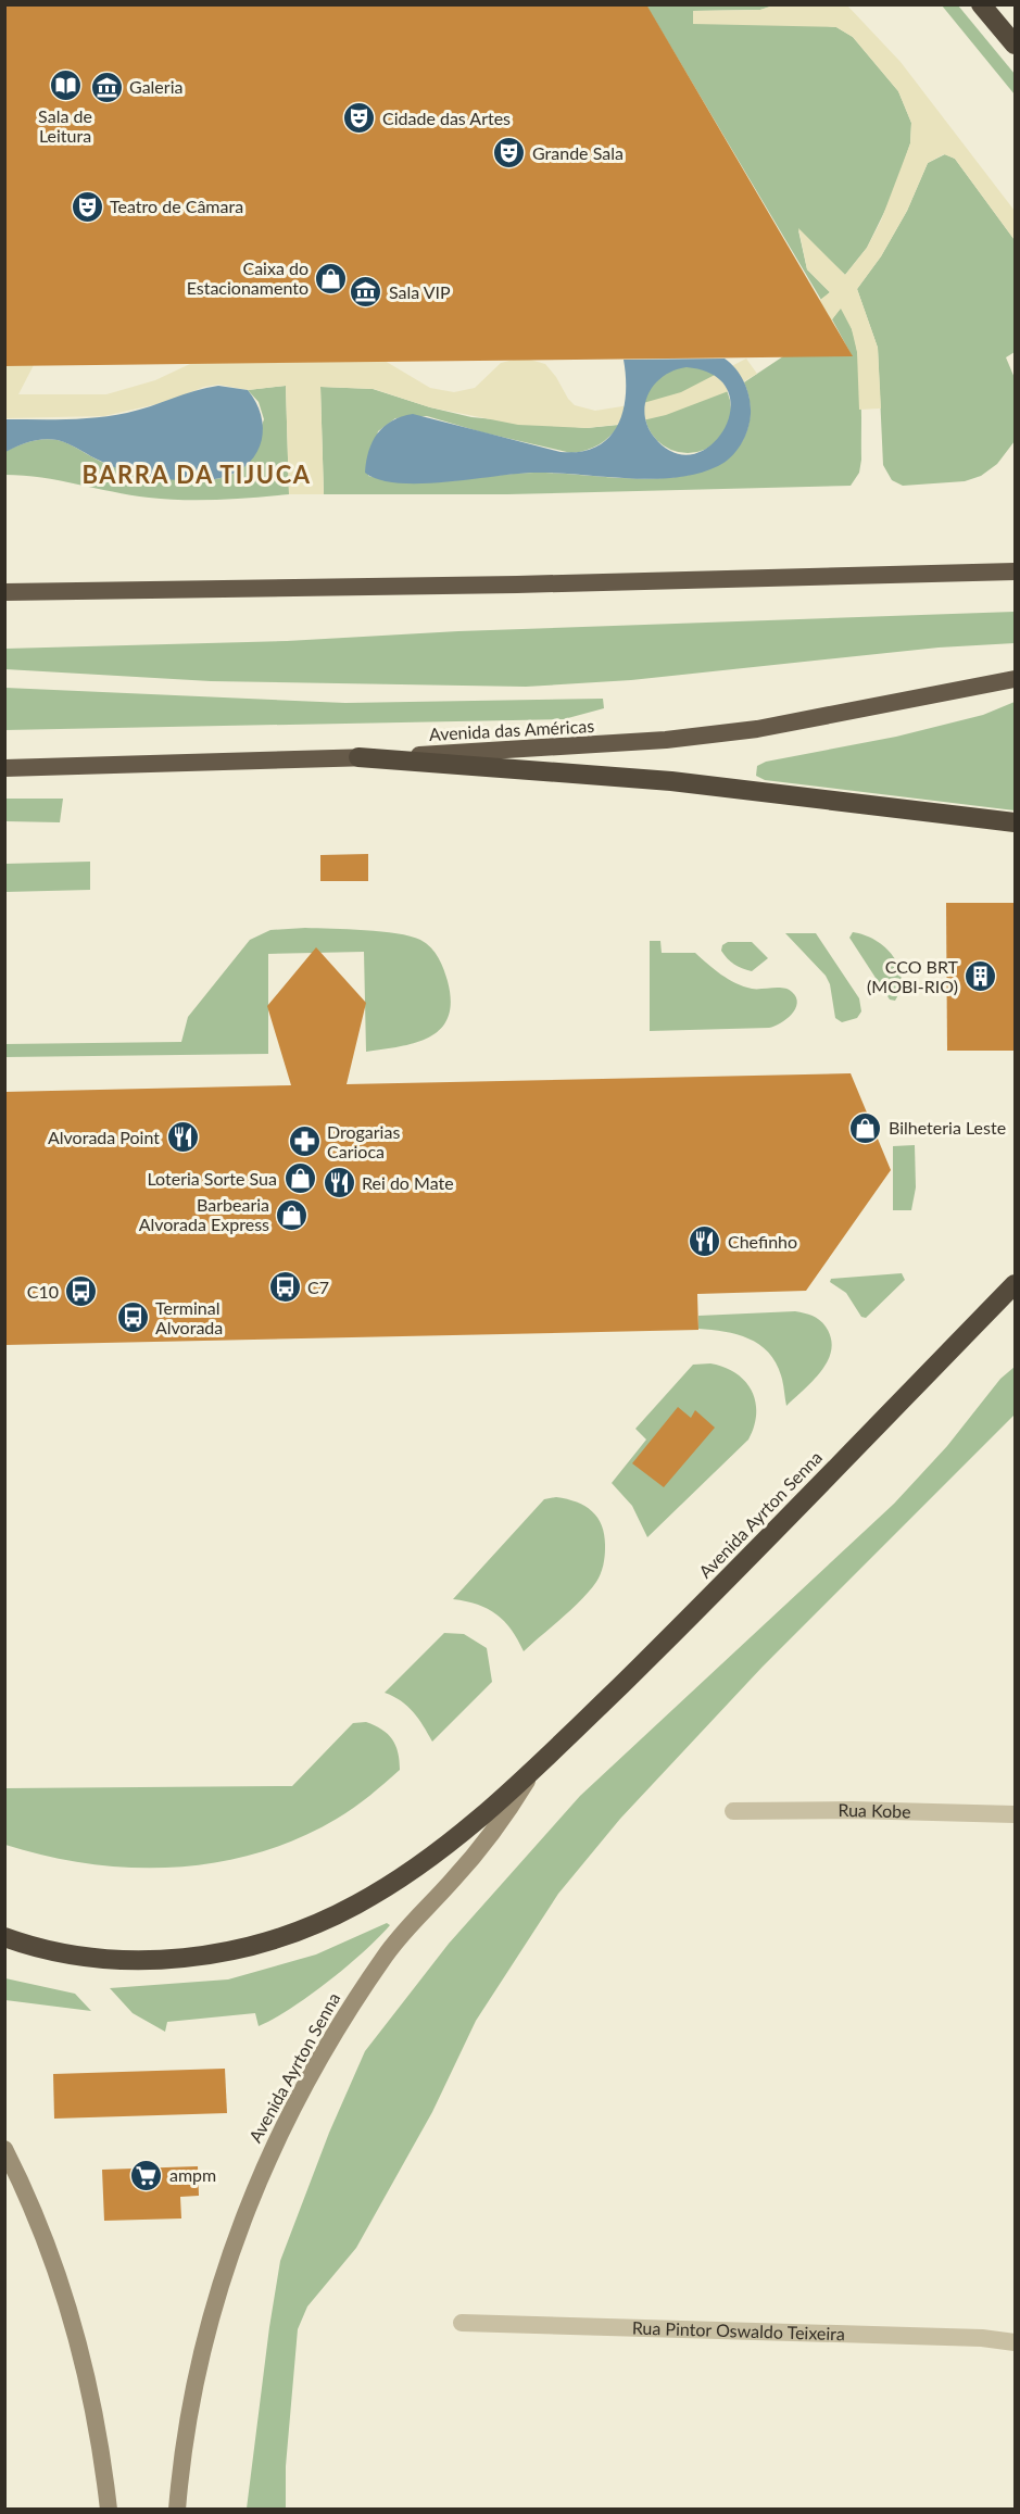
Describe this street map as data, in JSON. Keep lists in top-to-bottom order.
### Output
{
  "streets": {
    "highway": ["Avenida das Américas", "Avenida Ayrton Senna"],
    "street": ["Rua Kobe", "Rua Pintor Oswaldo Teixeira"]
  },
  "districts": ["BARRA DA TIJUCA"],
  "places": {
    "library": ["Sala de Leitura"],
    "museum": ["Galeria", "Sala VIP"],
    "theatre": ["Cidade das Artes", "Grande Sala", "Teatro de Câmara"],
    "shop": [
      "Caixa do Estacionamento",
      "Bilheteria Leste",
      "Loteria Sorte Sua",
      "Barbearia Alvorada Express"
    ],
    "building": ["CCO BRT (MOBI-RIO)"],
    "restaurant": ["Alvorada Point", "Rei do Mate", "Chefinho"],
    "pharmacy": ["Drogarias Carioca"],
    "bus stop": ["C7", "C10", "Terminal Alvorada"],
    "supermarket": ["ampm"]
  }
}
